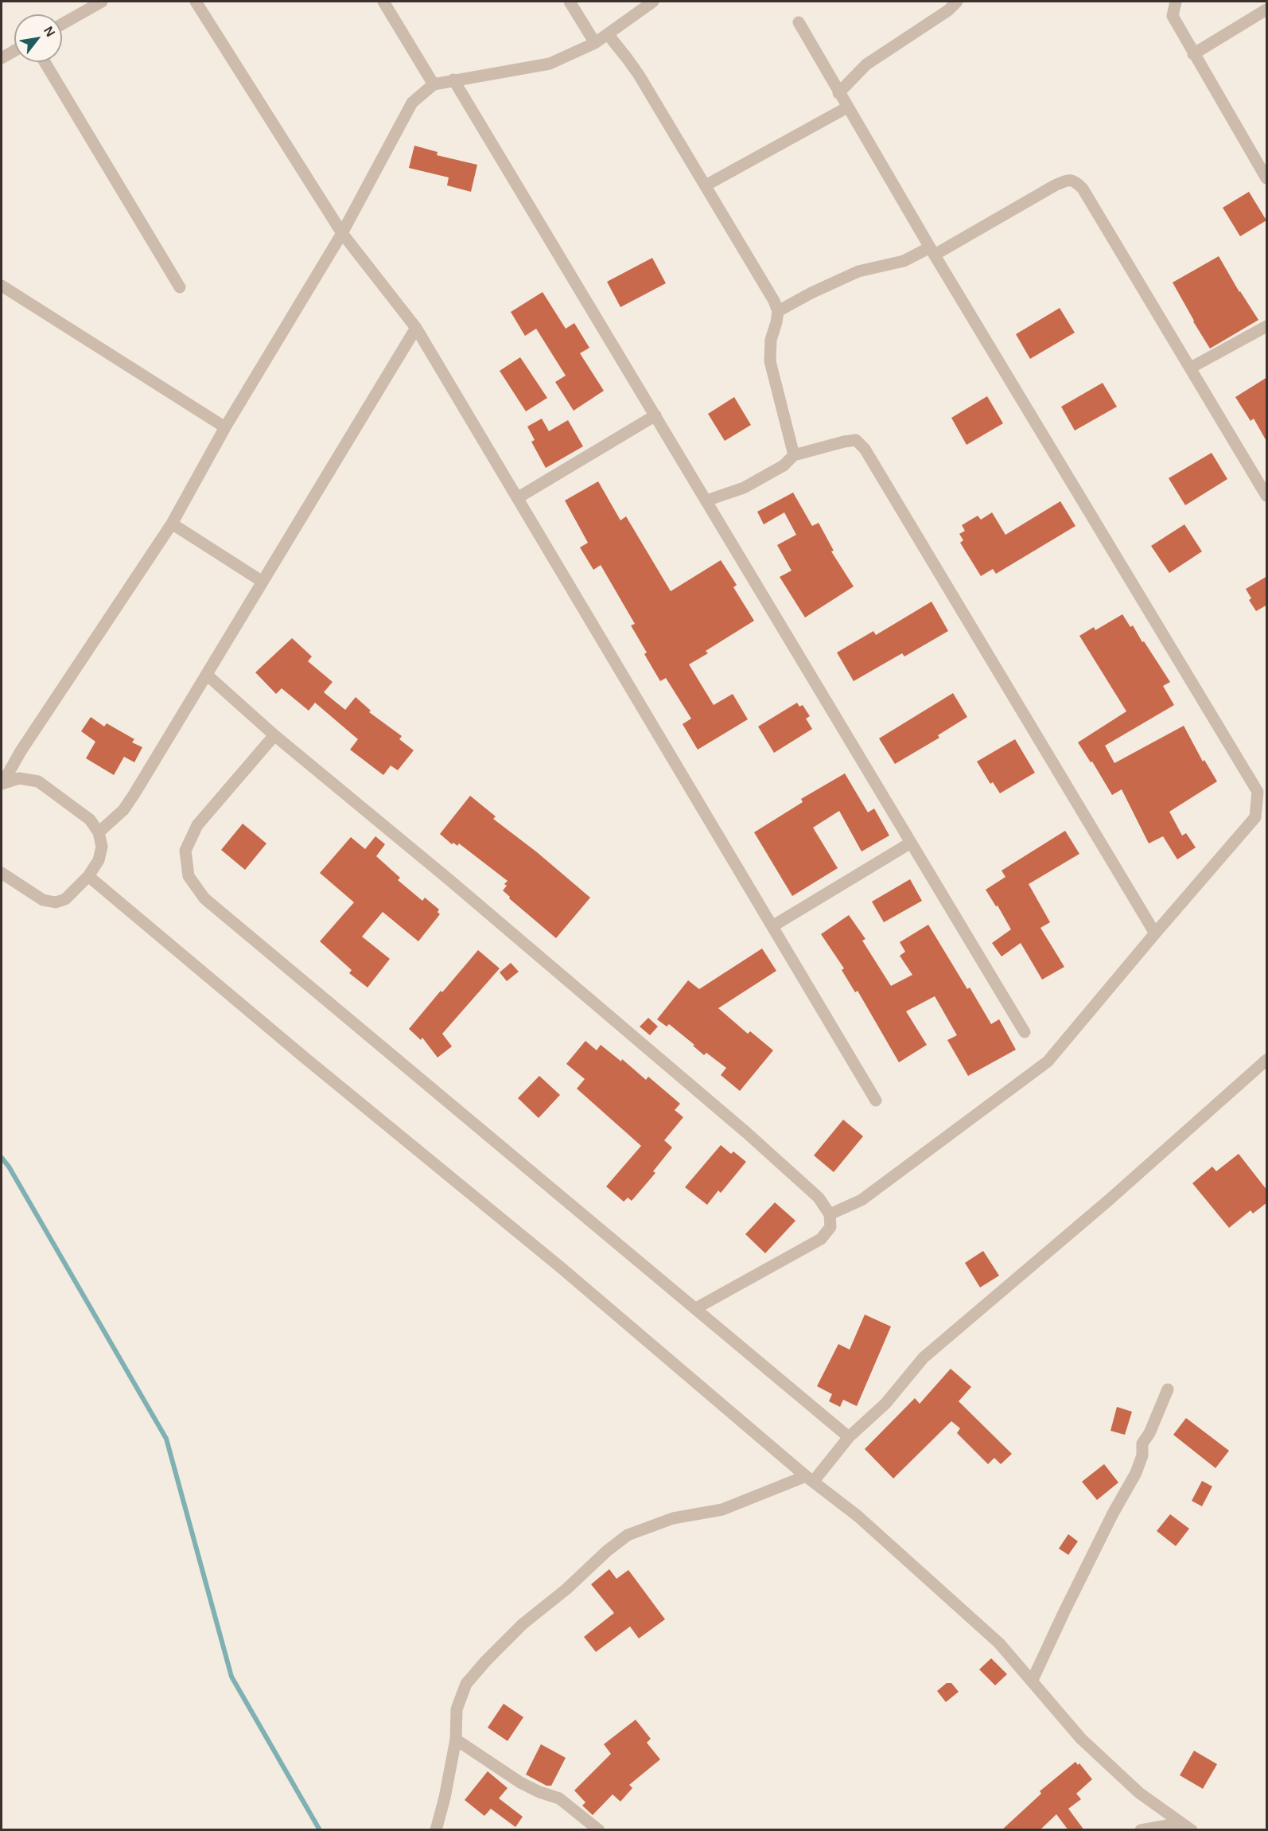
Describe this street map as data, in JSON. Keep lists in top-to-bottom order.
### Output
{
  "north": "top right"
}
